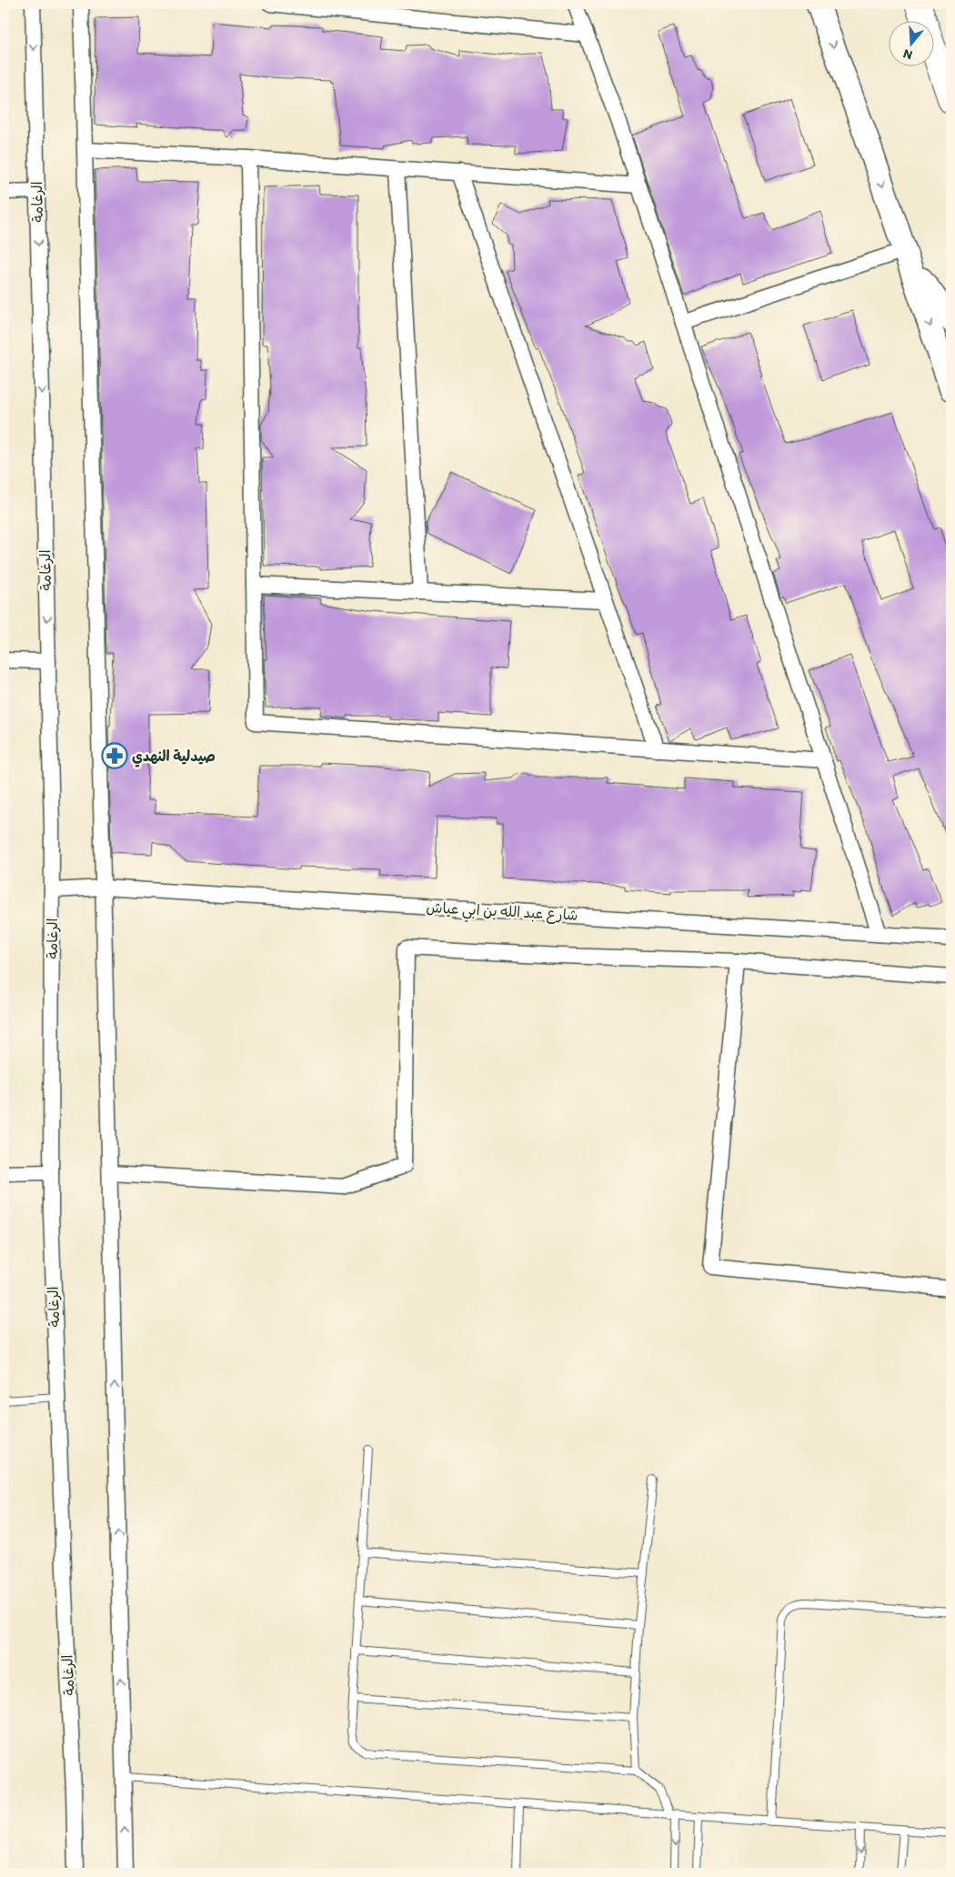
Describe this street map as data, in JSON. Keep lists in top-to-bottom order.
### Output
{
  "streets": {
    "street": ["الرغامة", "شارع عبد الله بن ابي عياش"]
  },
  "crossings": [
    ["الرغامة", "شارع عبد الله بن ابي عياش"]
  ],
  "places": {
    "pharmacy": ["صيدلية النهدي"]
  },
  "north": "bottom"
}
